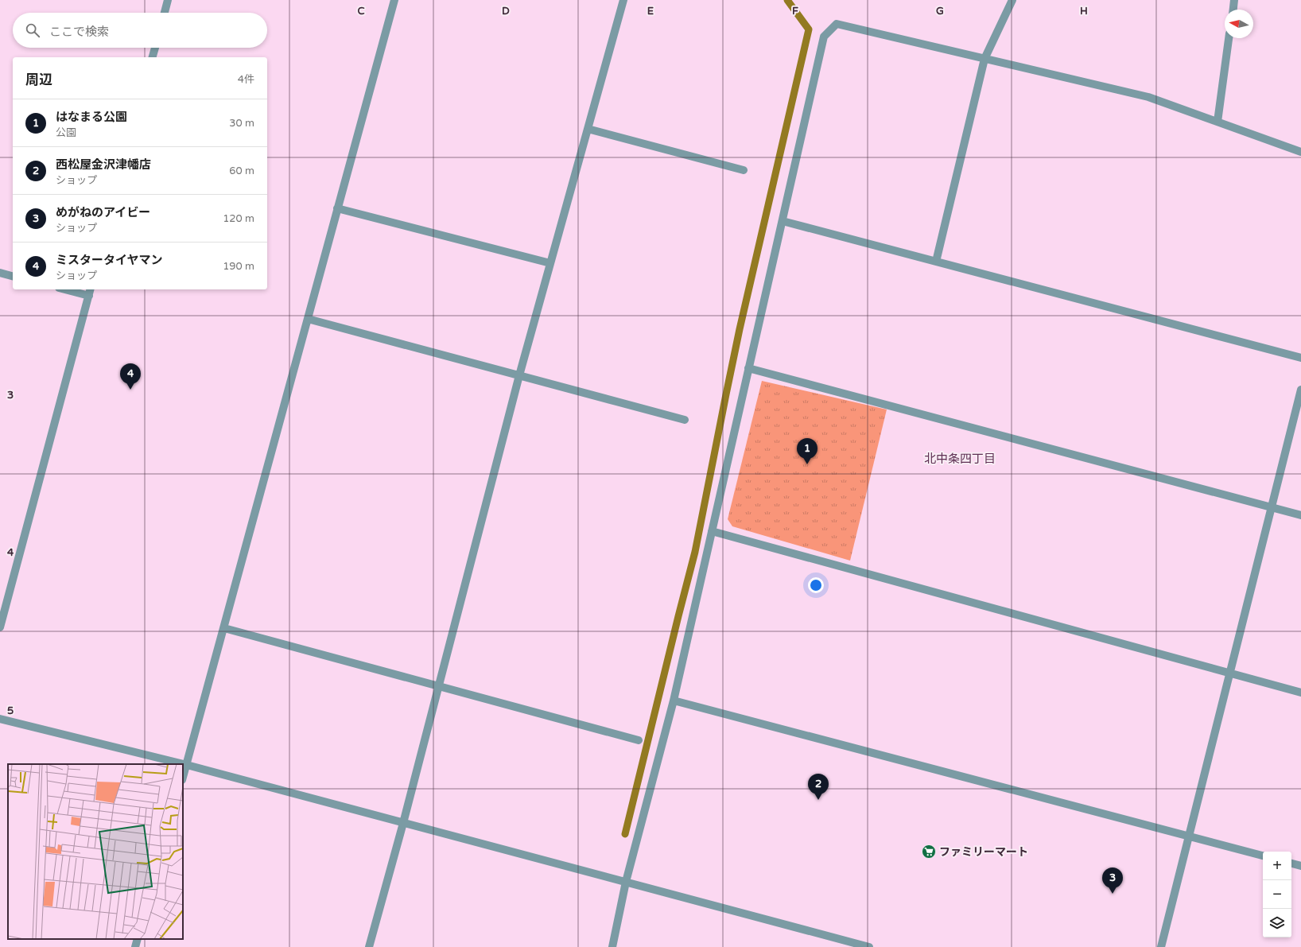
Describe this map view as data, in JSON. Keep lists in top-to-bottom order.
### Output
{
  "districts": ["北中条四丁目"],
  "places": {
    "supermarket": ["ファミリーマート"]
  },
  "north": "left",
  "page": {
    "search": "ここで検索",
    "heading": ["周辺", "4件"],
    "list": [
      {
        "mark": "1",
        "name": "はなまる公園",
        "note": "公園",
        "value": "30 m"
      },
      {
        "mark": "2",
        "name": "西松屋金沢津幡店",
        "note": "ショップ",
        "value": "60 m"
      },
      {
        "mark": "3",
        "name": "めがねのアイビー",
        "note": "ショップ",
        "value": "120 m"
      },
      {
        "mark": "4",
        "name": "ミスタータイヤマン",
        "note": "ショップ",
        "value": "190 m"
      }
    ],
    "pins": [
      "4",
      "1",
      "2",
      "3"
    ],
    "map_buttons": ["+", "−"]
  },
  "grid": {
    "columns": [
      "C",
      "D",
      "E",
      "F",
      "G",
      "H"
    ],
    "rows": ["3", "4", "5"]
  }
}
